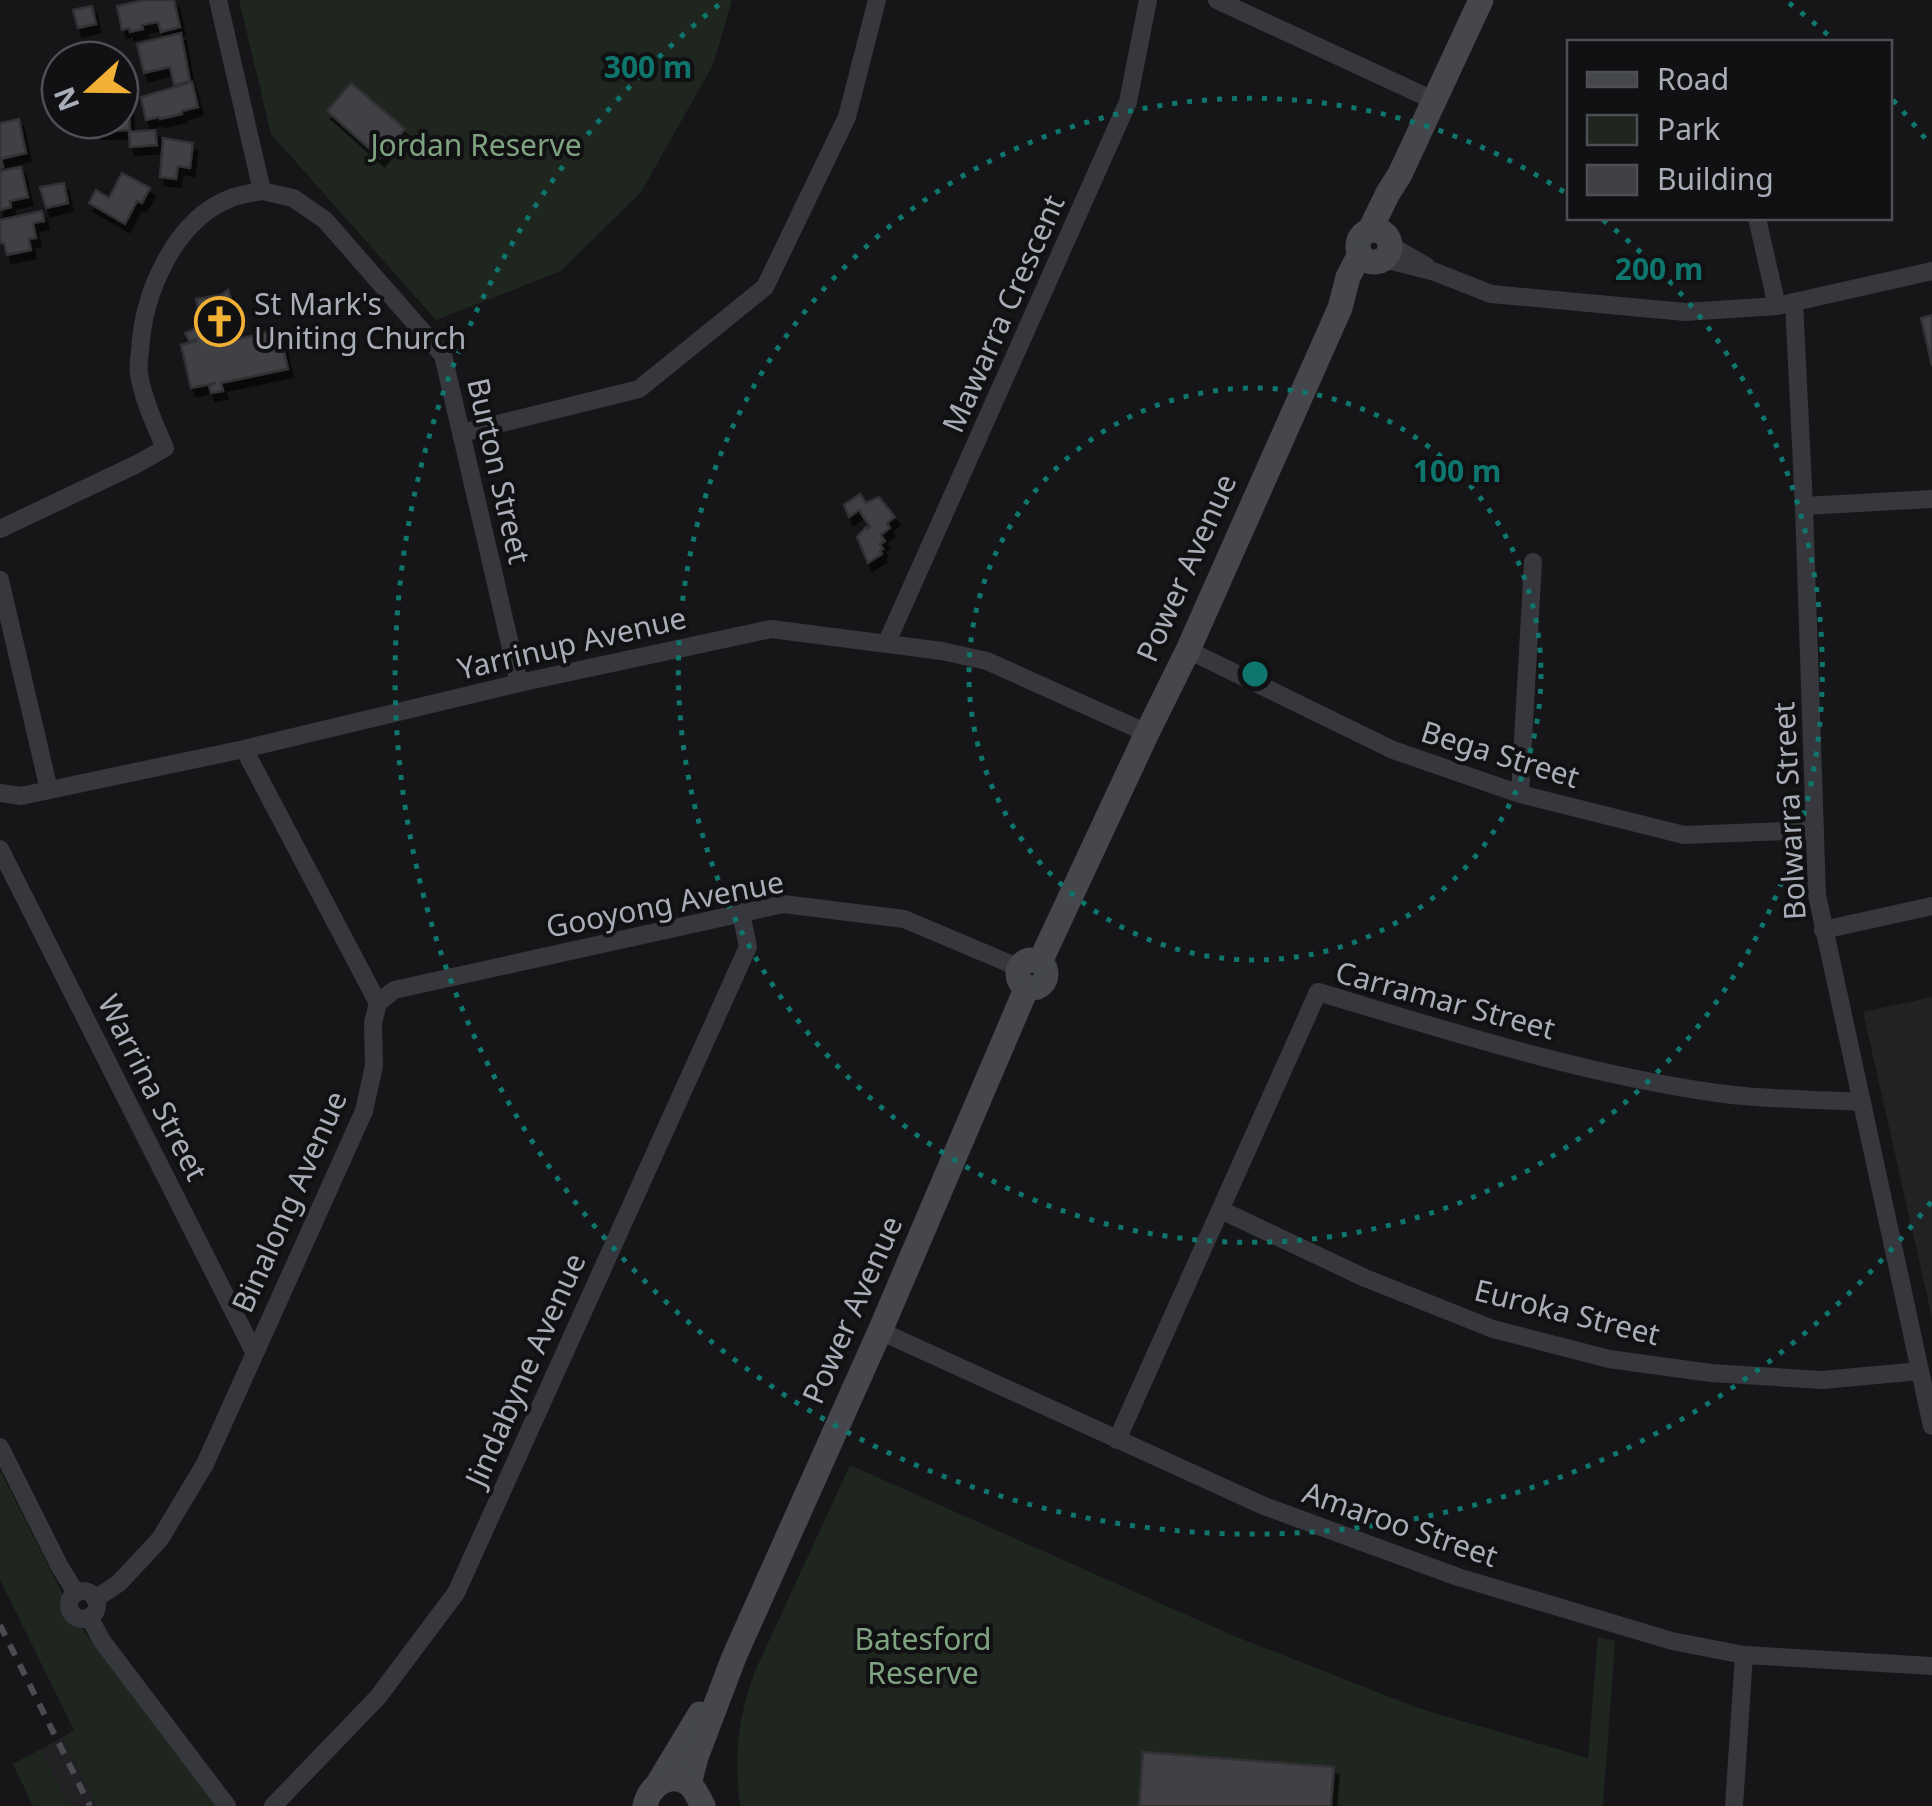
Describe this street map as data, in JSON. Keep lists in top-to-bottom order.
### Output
{
  "streets": {
    "street": [
      "Mawarra Crescent",
      "Burton Street",
      "Power Avenue",
      "Yarrinup Avenue",
      "Bega Street",
      "Bolwarra Street",
      "Gooyong Avenue",
      "Carramar Street",
      "Warrina Street",
      "Binalong Avenue",
      "Euroka Street",
      "Jindabyne Avenue",
      "Amaroo Street"
    ]
  },
  "crossings": [
    ["Mawarra Crescent", "Yarrinup Avenue"],
    ["Burton Street", "Yarrinup Avenue"],
    ["Power Avenue", "Yarrinup Avenue"],
    ["Power Avenue", "Bega Street"],
    ["Power Avenue", "Gooyong Avenue"],
    ["Power Avenue", "Amaroo Street"],
    ["Bega Street", "Bolwarra Street"],
    ["Bolwarra Street", "Carramar Street"],
    ["Bolwarra Street", "Euroka Street"],
    ["Gooyong Avenue", "Binalong Avenue"],
    ["Gooyong Avenue", "Jindabyne Avenue"],
    ["Carramar Street", "Euroka Street"],
    ["Carramar Street", "Amaroo Street"],
    ["Warrina Street", "Binalong Avenue"]
  ],
  "parks": ["Jordan Reserve", "Batesford Reserve"],
  "places": {
    "church": ["St Mark's Uniting Church"]
  },
  "legend": ["Road", "Park", "Building"],
  "north": "left",
  "rings": ["300 m", "200 m", "100 m"]
}
